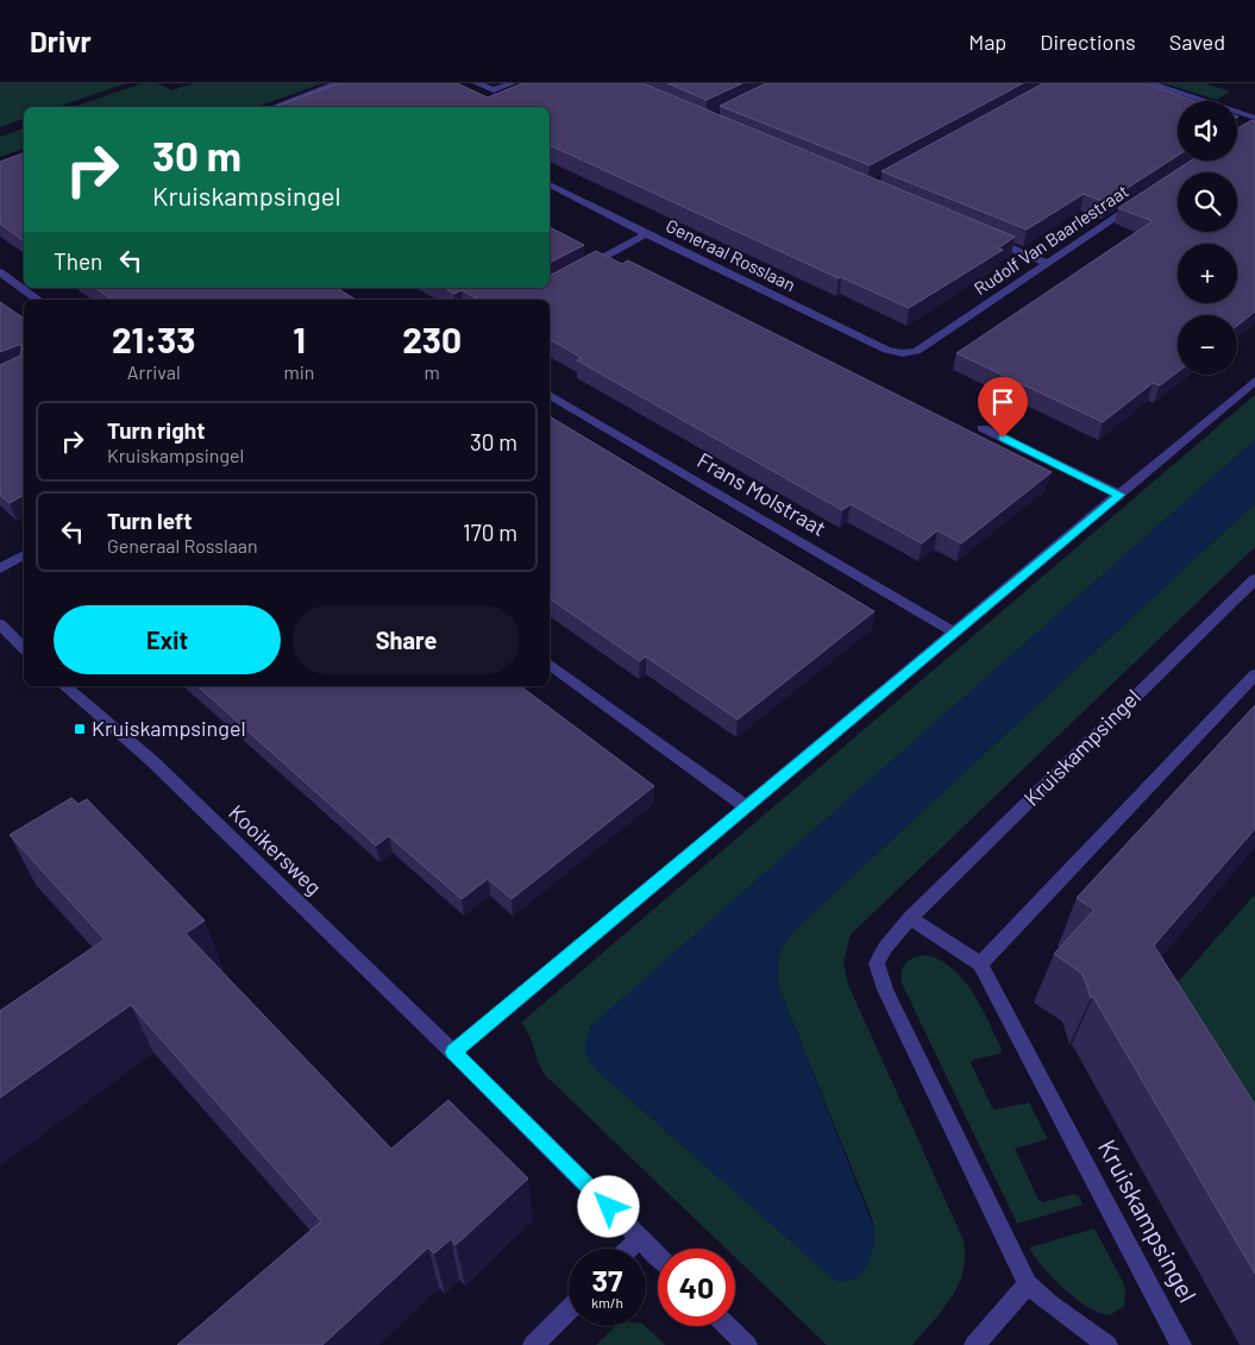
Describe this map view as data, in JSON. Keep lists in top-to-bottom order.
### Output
{
  "streets": {
    "street": [
      "Rudolf Van Baarlestraat",
      "Generaal Rosslaan",
      "Frans Molstraat",
      "Kruiskampsingel",
      "Kooikersweg"
    ]
  },
  "crossings": [
    ["Rudolf Van Baarlestraat", "Generaal Rosslaan"]
  ],
  "places": {
    "transit": ["Kruiskampsingel"]
  },
  "page": {
    "header": "Drivr",
    "nav": ["Map", "Directions", "Saved"],
    "map_buttons": ["+", "−"],
    "turn": ["30 m", "Kruiskampsingel"],
    "then": "Then",
    "eta": [
      "21:33",
      "Arrival",
      "1",
      "min",
      "230",
      "m"
    ],
    "list": [
      {
        "name": "Turn right",
        "note": "Kruiskampsingel",
        "value": "30 m"
      },
      {
        "name": "Turn left",
        "note": "Generaal Rosslaan",
        "value": "170 m"
      }
    ],
    "buttons": ["Exit", "Share"],
    "speed": "37 km/h",
    "limit": "40"
  }
}
